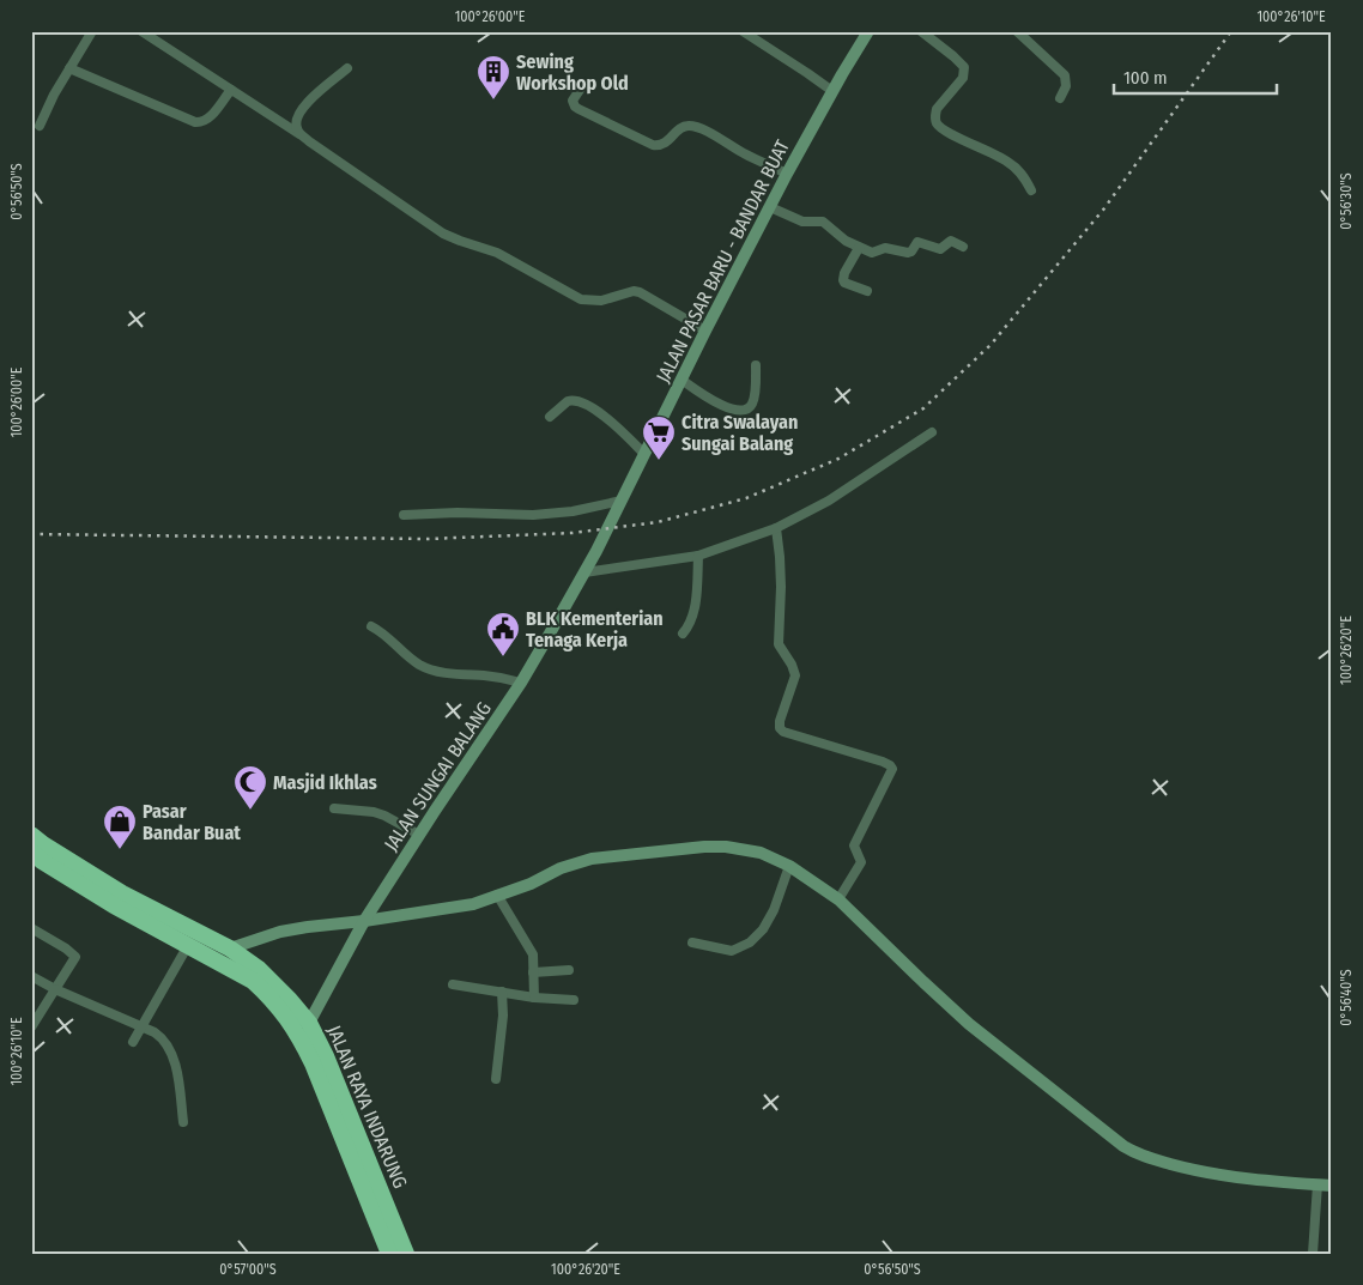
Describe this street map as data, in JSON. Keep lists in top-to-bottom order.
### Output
{
  "streets": {
    "highway": ["JALAN RAYA INDARUNG"],
    "street": ["JALAN PASAR BARU - BANDAR BUAT", "JALAN SUNGAI BALANG"]
  },
  "crossings": [
    ["JALAN PASAR BARU - BANDAR BUAT", "JALAN SUNGAI BALANG"],
    ["JALAN SUNGAI BALANG", "JALAN RAYA INDARUNG"]
  ],
  "places": {
    "building": ["Sewing Workshop Old"],
    "supermarket": ["Citra Swalayan Sungai Balang"],
    "public building": ["BLK Kementerian Tenaga Kerja"],
    "mosque": ["Masjid Ikhlas"],
    "shop": ["Pasar Bandar Buat"]
  },
  "scale_bar": "100 m",
  "coordinates": [
    "100°26'00\"E",
    "100°26'10\"E",
    "0°56'50\"S",
    "0°56'30\"S",
    "100°26'20\"E",
    "0°56'40\"S",
    "0°57'00\"S"
  ]
}
